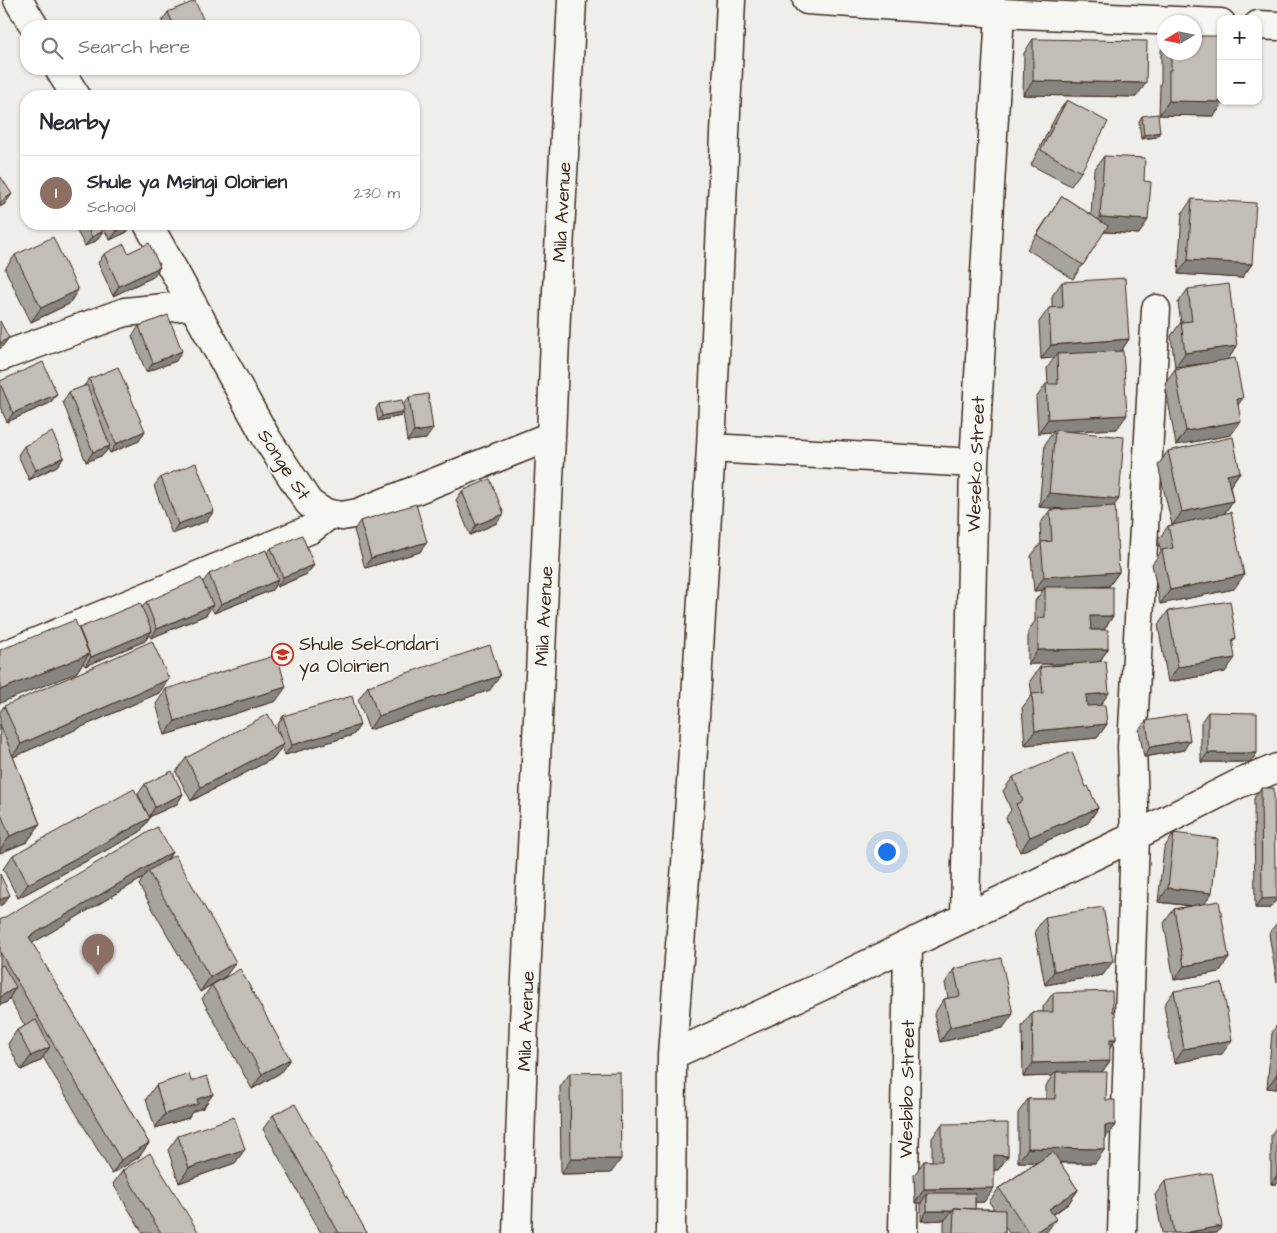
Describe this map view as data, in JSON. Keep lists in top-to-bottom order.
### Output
{
  "streets": {
    "street": [
      "Mila Avenue",
      "Songe St",
      "Weseko Street",
      "Wesbibo Street"
    ]
  },
  "crossings": [
    ["Mila Avenue", "Songe St"]
  ],
  "places": {
    "school or university": ["Shule Sekondari ya Oloirien"]
  },
  "north": "left",
  "page": {
    "map_buttons": ["+", "−"],
    "search": "Search here",
    "heading": "Nearby",
    "list": [
      {
        "mark": "1",
        "name": "Shule ya Msingi Oloirien",
        "note": "School",
        "value": "230 m"
      }
    ],
    "pins": "1"
  }
}
